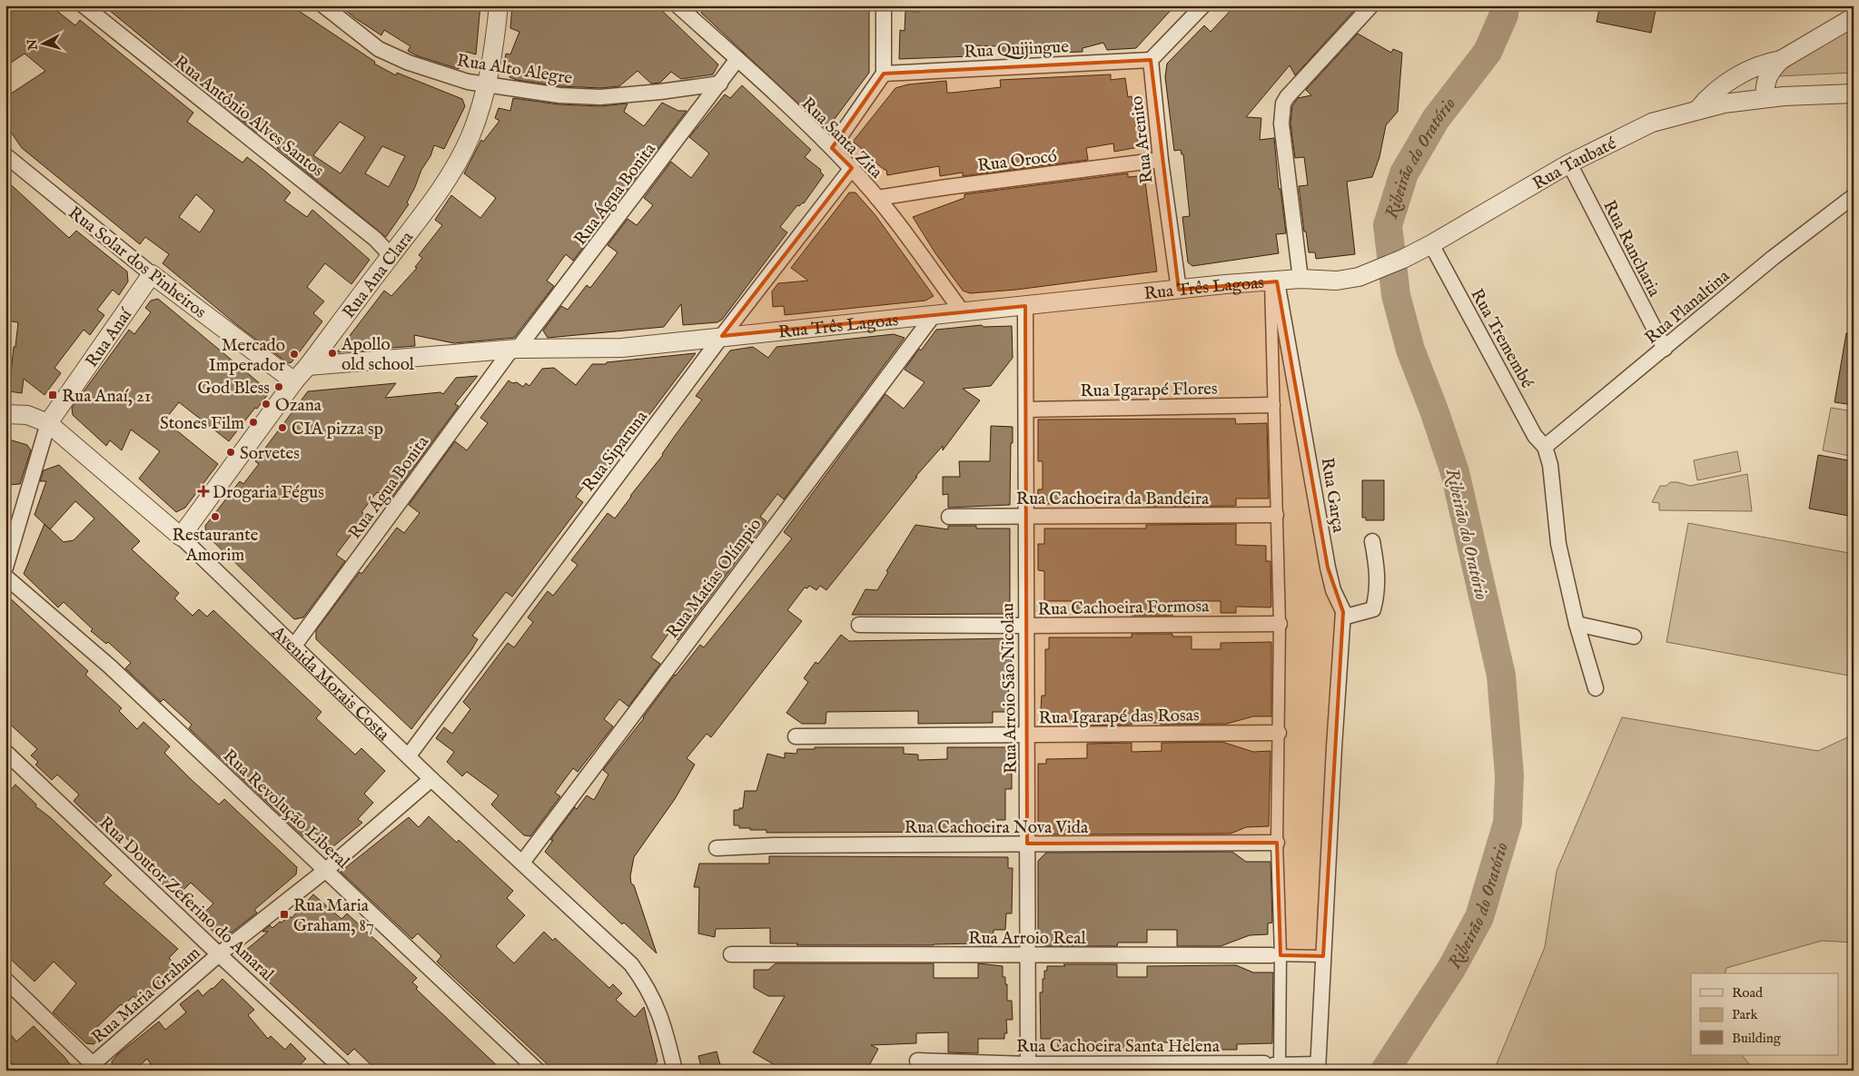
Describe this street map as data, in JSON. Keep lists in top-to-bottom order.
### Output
{
  "streets": {
    "street": [
      "Rua Quijingue",
      "Rua Alto Alegre",
      "Rua Antônio Alves Santos",
      "Rua Santa Zita",
      "Rua Arenito",
      "Rua Orocó",
      "Rua Taubaté",
      "Rua Água Bonita",
      "Rua Rancharia",
      "Rua Solar dos Pinheiros",
      "Rua Ana Clara",
      "Rua Três Lagoas",
      "Rua Planaltina",
      "Rua Anaí",
      "Rua Tremembé",
      "Rua Igarapé Flores",
      "Rua Siparuna",
      "Rua Garça",
      "Rua Cachoeira da Bandeira",
      "Rua Matias Olímpio",
      "Rua Cachoeira Formosa",
      "Avenida Morais Costa",
      "Rua Arroio São Nicolau",
      "Rua Igarapé das Rosas",
      "Rua Revolução Liberal",
      "Rua Cachoeira Nova Vida",
      "Rua Doutor Zeferino do Amaral",
      "Rua Arroio Real",
      "Rua Maria Graham",
      "Rua Cachoeira Santa Helena"
    ]
  },
  "crossings": [
    ["Rua Quijingue", "Rua Arenito"],
    ["Rua Alto Alegre", "Rua Água Bonita"],
    ["Rua Alto Alegre", "Rua Ana Clara"],
    ["Rua Antônio Alves Santos", "Rua Ana Clara"],
    ["Rua Santa Zita", "Rua Orocó"],
    ["Rua Santa Zita", "Rua Água Bonita"],
    ["Rua Santa Zita", "Rua Três Lagoas"],
    ["Rua Santa Zita", "Rua Siparuna"],
    ["Rua Arenito", "Rua Orocó"],
    ["Rua Arenito", "Rua Três Lagoas"],
    ["Rua Taubaté", "Rua Rancharia"],
    ["Rua Taubaté", "Rua Três Lagoas"],
    ["Rua Taubaté", "Rua Tremembé"],
    ["Rua Água Bonita", "Rua Três Lagoas"],
    ["Rua Água Bonita", "Avenida Morais Costa"],
    ["Rua Rancharia", "Rua Planaltina"],
    ["Rua Solar dos Pinheiros", "Rua Ana Clara"],
    ["Rua Solar dos Pinheiros", "Rua Anaí"],
    ["Rua Ana Clara", "Rua Três Lagoas"],
    ["Rua Ana Clara", "Avenida Morais Costa"],
    ["Rua Três Lagoas", "Rua Siparuna"],
    ["Rua Três Lagoas", "Rua Garça"],
    ["Rua Três Lagoas", "Rua Matias Olímpio"],
    ["Rua Três Lagoas", "Rua Arroio São Nicolau"],
    ["Rua Planaltina", "Rua Tremembé"],
    ["Rua Anaí", "Avenida Morais Costa"],
    ["Rua Igarapé Flores", "Rua Arroio São Nicolau"],
    ["Rua Siparuna", "Avenida Morais Costa"],
    ["Rua Cachoeira da Bandeira", "Rua Arroio São Nicolau"],
    ["Rua Matias Olímpio", "Avenida Morais Costa"],
    ["Rua Cachoeira Formosa", "Rua Arroio São Nicolau"],
    ["Avenida Morais Costa", "Rua Maria Graham"],
    ["Rua Arroio São Nicolau", "Rua Igarapé das Rosas"],
    ["Rua Arroio São Nicolau", "Rua Cachoeira Nova Vida"],
    ["Rua Arroio São Nicolau", "Rua Arroio Real"],
    ["Rua Arroio São Nicolau", "Rua Cachoeira Santa Helena"],
    ["Rua Revolução Liberal", "Rua Maria Graham"],
    ["Rua Doutor Zeferino do Amaral", "Rua Maria Graham"]
  ],
  "water": ["Ribeirão do Oratório"],
  "places": {
    "other": [
      "Apollo old school",
      "Mercado Imperador",
      "God Bless",
      "Ozana",
      "Stones Film",
      "CIA pizza sp",
      "Sorvetes",
      "Restaurante Amorim"
    ],
    "transit": ["Rua Anaí, 21", "Rua Maria Graham, 87"],
    "health": ["Drogaria Fégus"]
  },
  "legend": ["Road", "Park", "Building"],
  "north": "left"
}
